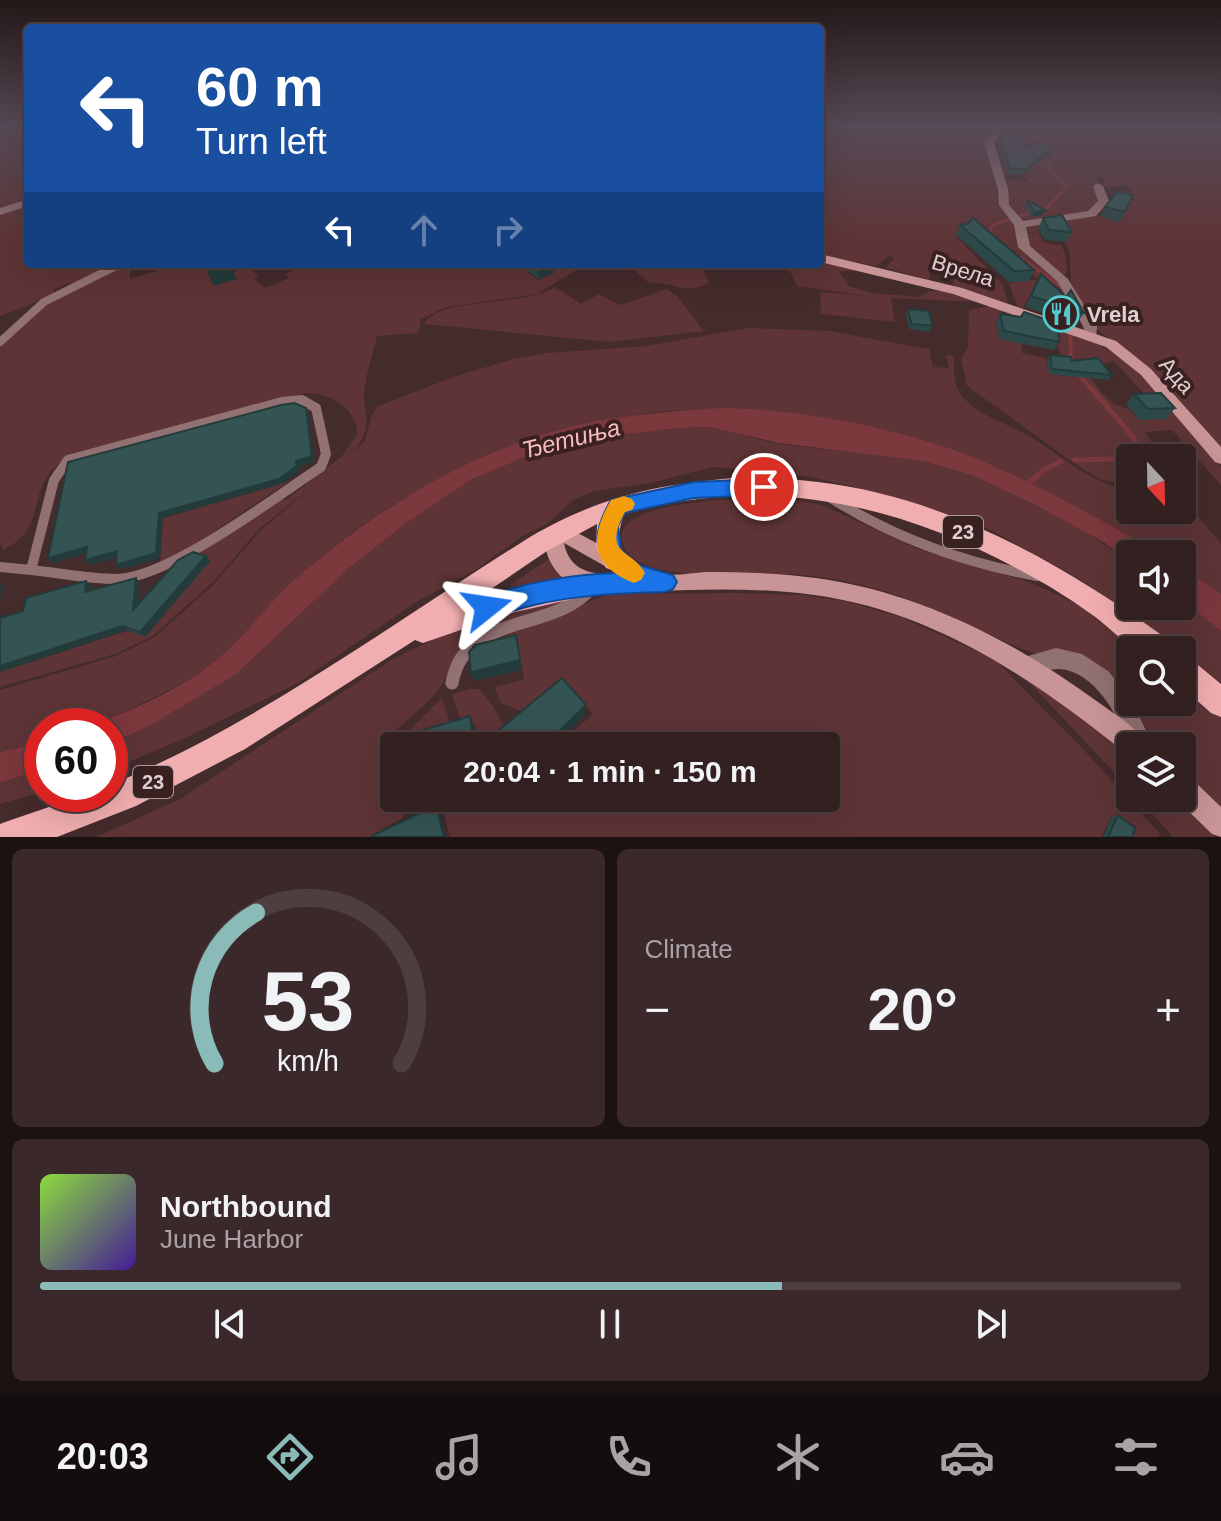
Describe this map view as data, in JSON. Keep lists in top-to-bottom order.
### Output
{
  "streets": {
    "main road": ["23"],
    "street": ["Врела", "Ада"]
  },
  "crossings": [
    ["Врела", "Ада"]
  ],
  "water": ["Ђетиња"],
  "places": {
    "restaurant": ["Vrela"]
  },
  "north": "bottom",
  "page": {
    "turn": ["60 m", "Turn left"],
    "limit": "60",
    "trip": "20:04 · 1 min · 150 m",
    "tile": "Climate",
    "heat": ["−", "20°", "+"],
    "song": ["Northbound", "June Harbor"],
    "tabs": "20:03",
    "gauge": ["53", "km/h"]
  }
}
